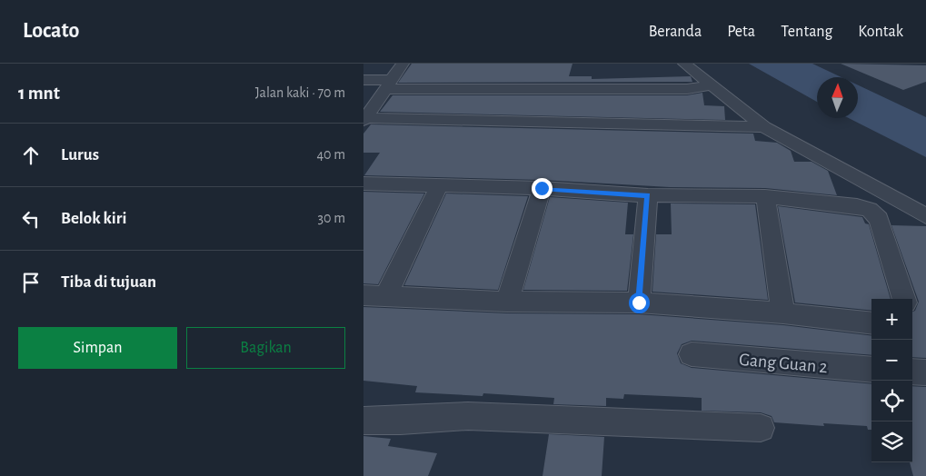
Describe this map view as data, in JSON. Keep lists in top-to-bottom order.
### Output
{
  "streets": {
    "street": ["Gang Guan 2"]
  },
  "north": "top",
  "page": {
    "header": "Locato",
    "nav": [
      "Beranda",
      "Peta",
      "Tentang",
      "Kontak"
    ],
    "heading": ["1 mnt", "Jalan kaki · 70 m"],
    "list": [
      ["Lurus", "40 m"],
      ["Belok kiri", "30 m"],
      "Tiba di tujuan"
    ],
    "map_buttons": ["+", "−"],
    "buttons": ["Simpan", "Bagikan"]
  }
}
